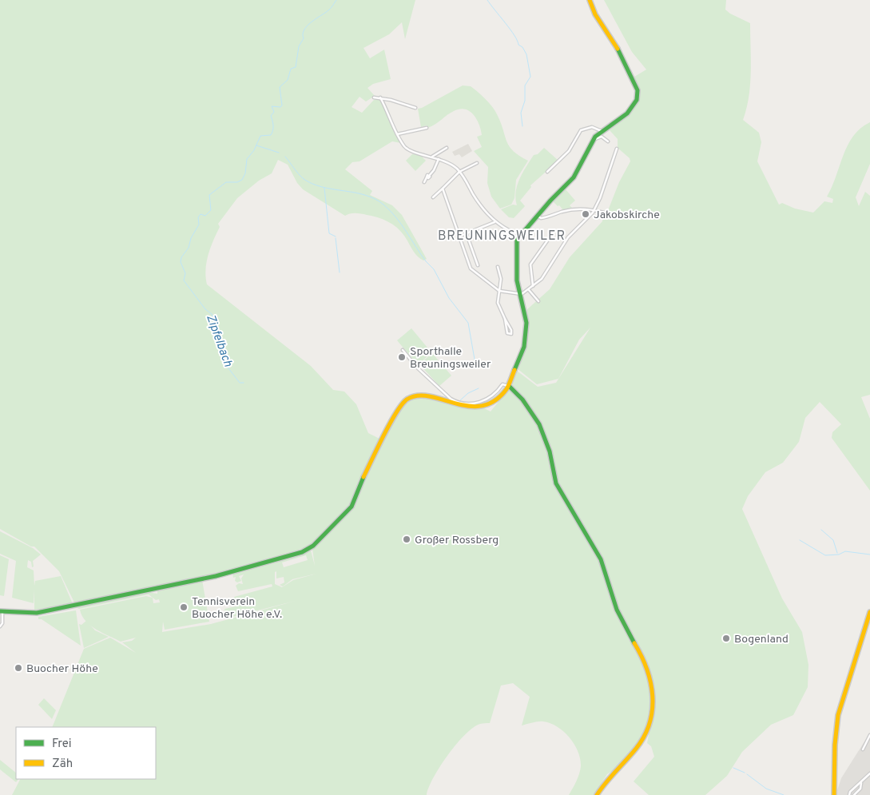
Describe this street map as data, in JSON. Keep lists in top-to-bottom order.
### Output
{
  "districts": ["BREUNINGSWEILER"],
  "water": ["Zipfelbach"],
  "places": [
    "Jakobskirche",
    "Sporthalle Breuningsweiler",
    "Großer Rossberg",
    "Tennisverein Buocher Höhe e.V.",
    "Bogenland",
    "Buocher Höhe"
  ],
  "legend": ["Frei", "Zäh"]
}
